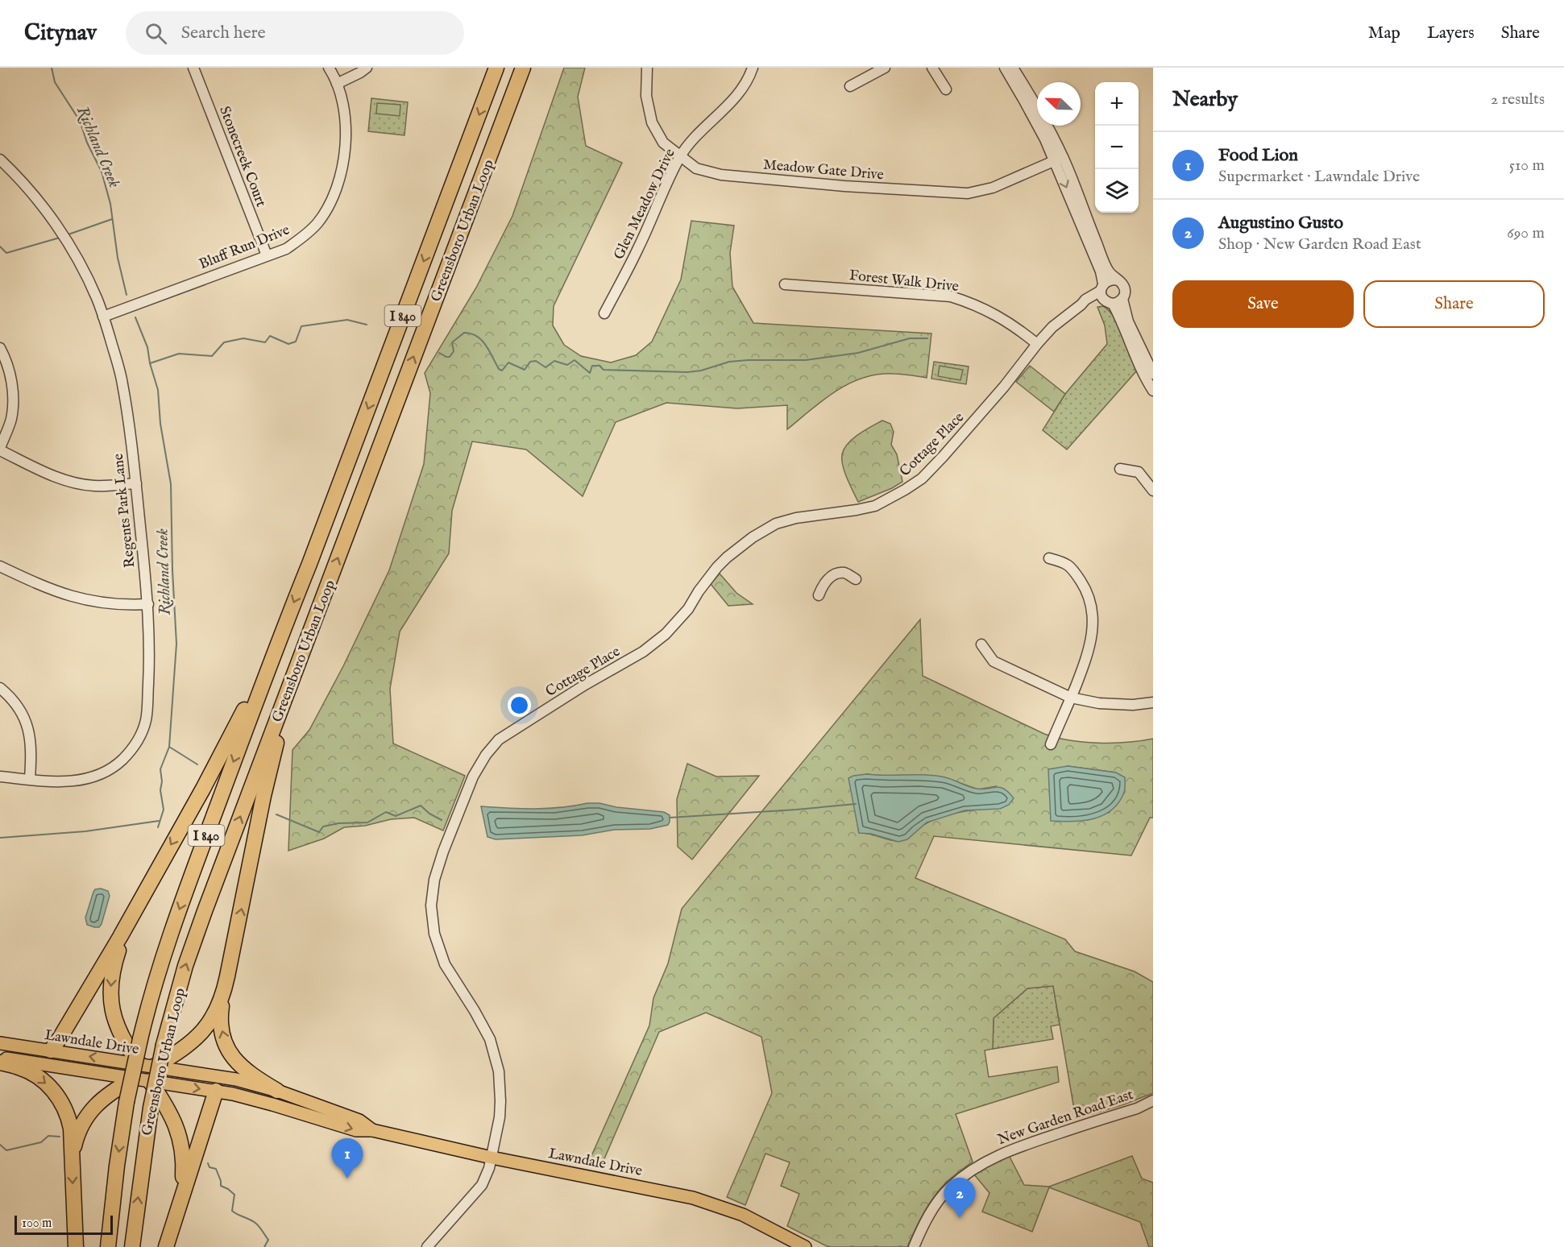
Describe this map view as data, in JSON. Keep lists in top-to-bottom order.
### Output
{
  "streets": {
    "highway": ["Greensboro Urban Loop", "I 840"],
    "main road": ["Lawndale Drive"],
    "street": [
      "Stonecreek Court",
      "Meadow Gate Drive",
      "Glen Meadow Drive",
      "Bluff Run Drive",
      "Forest Walk Drive",
      "Cottage Place",
      "Regents Park Lane",
      "New Garden Road East"
    ]
  },
  "crossings": [
    ["Stonecreek Court", "Bluff Run Drive"],
    ["Meadow Gate Drive", "Glen Meadow Drive"],
    ["Bluff Run Drive", "Regents Park Lane"],
    ["Forest Walk Drive", "Cottage Place"],
    ["Cottage Place", "Lawndale Drive"]
  ],
  "water": ["Richland Creek"],
  "scale_bar": "100 m",
  "north": "top left",
  "page": {
    "header": "Citynav",
    "search": "Search here",
    "nav": ["Map", "Layers", "Share"],
    "heading": ["Nearby", "2 results"],
    "map_buttons": ["+", "−"],
    "list": [
      {
        "mark": "1",
        "name": "Food Lion",
        "note": "Supermarket · Lawndale Drive",
        "value": "510 m"
      },
      {
        "mark": "2",
        "name": "Augustino Gusto",
        "note": "Shop · New Garden Road East",
        "value": "690 m"
      }
    ],
    "buttons": ["Save", "Share"],
    "pins": ["1", "2"],
    "scale": "100 m"
  }
}
